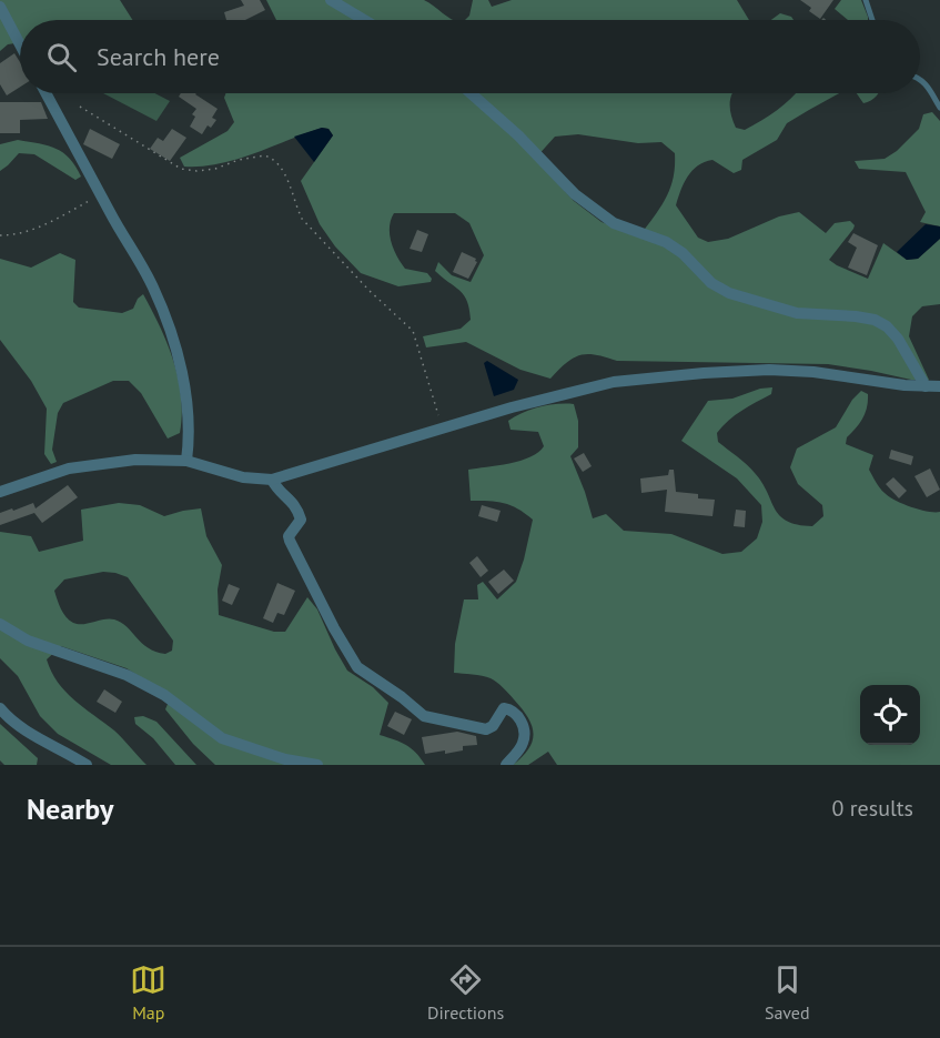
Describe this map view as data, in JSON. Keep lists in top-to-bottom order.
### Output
{
  "page": {
    "search": "Search here",
    "heading": ["Nearby", "0 results"],
    "nav": ["Map", "Directions", "Saved"]
  }
}
